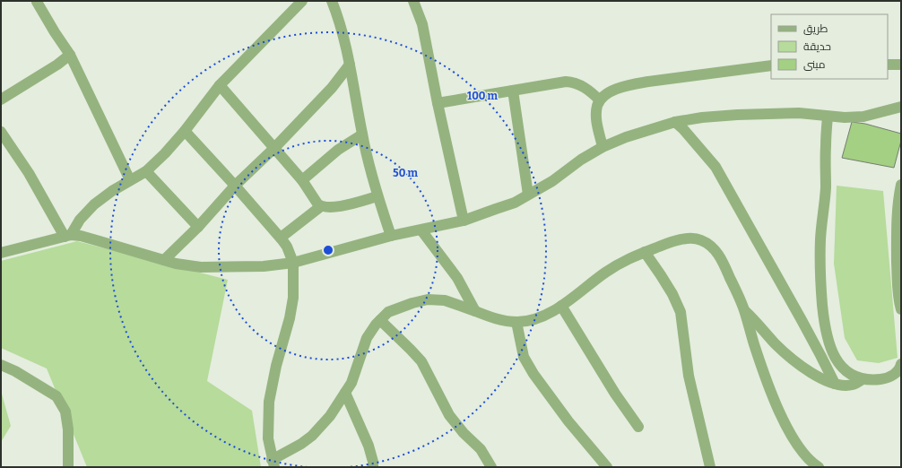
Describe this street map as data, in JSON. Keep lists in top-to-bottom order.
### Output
{
  "legend": ["طريق", "حديقة", "مبنى"],
  "rings": ["100 m", "50 m"]
}
